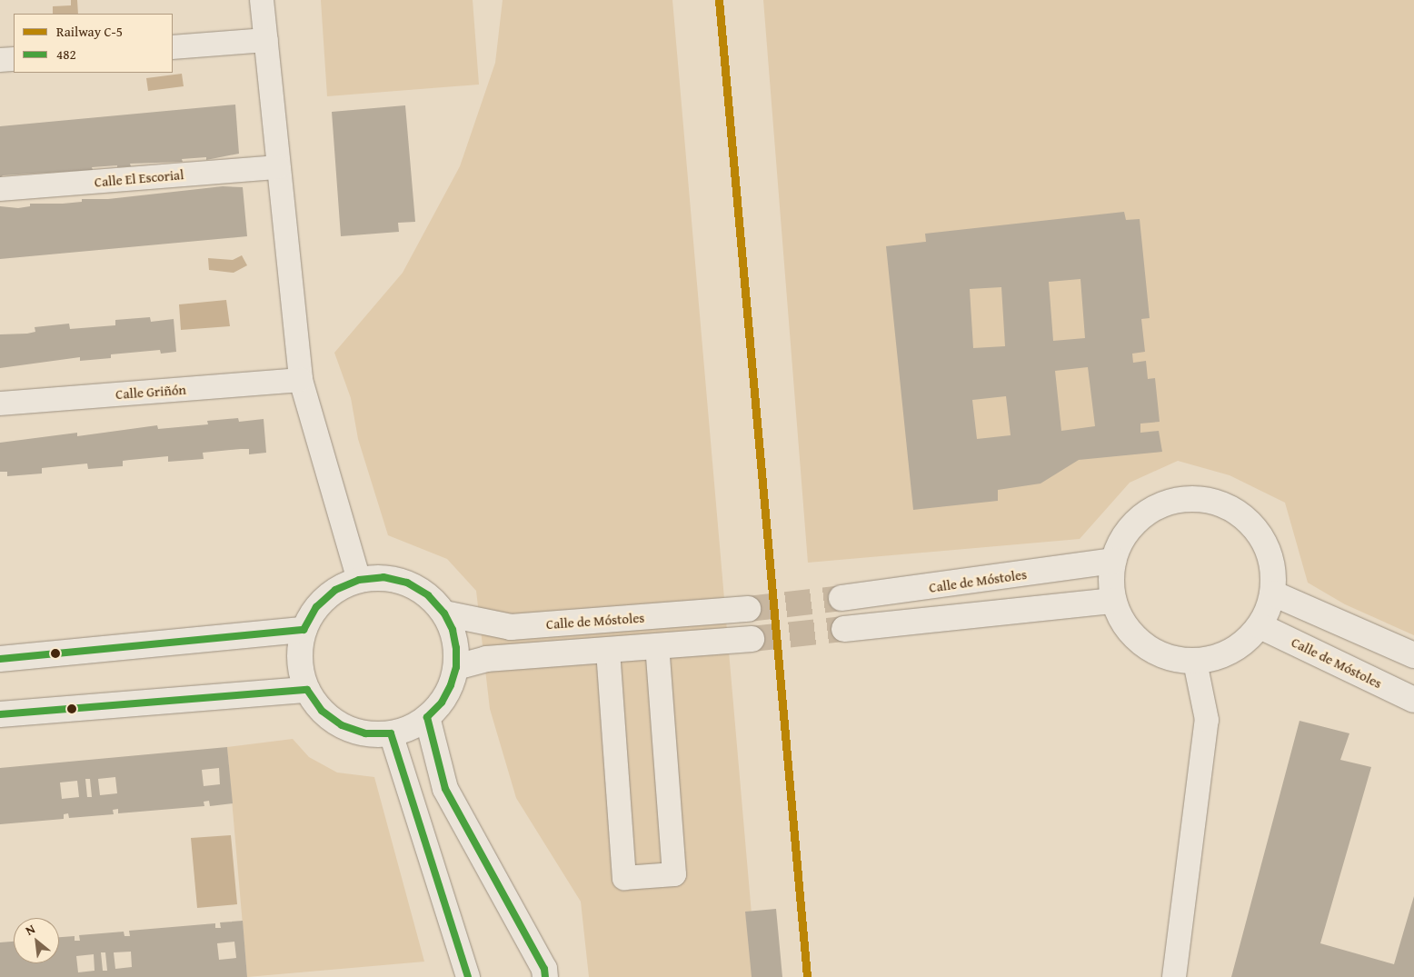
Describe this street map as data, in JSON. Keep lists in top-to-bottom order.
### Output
{
  "streets": {
    "main road": ["Calle de Móstoles"],
    "street": ["Calle El Escorial", "Calle Griñón"]
  },
  "lines": ["rail line C-5", "transit line 482"],
  "legend": ["Railway C-5", "482"],
  "north": "top left"
}
